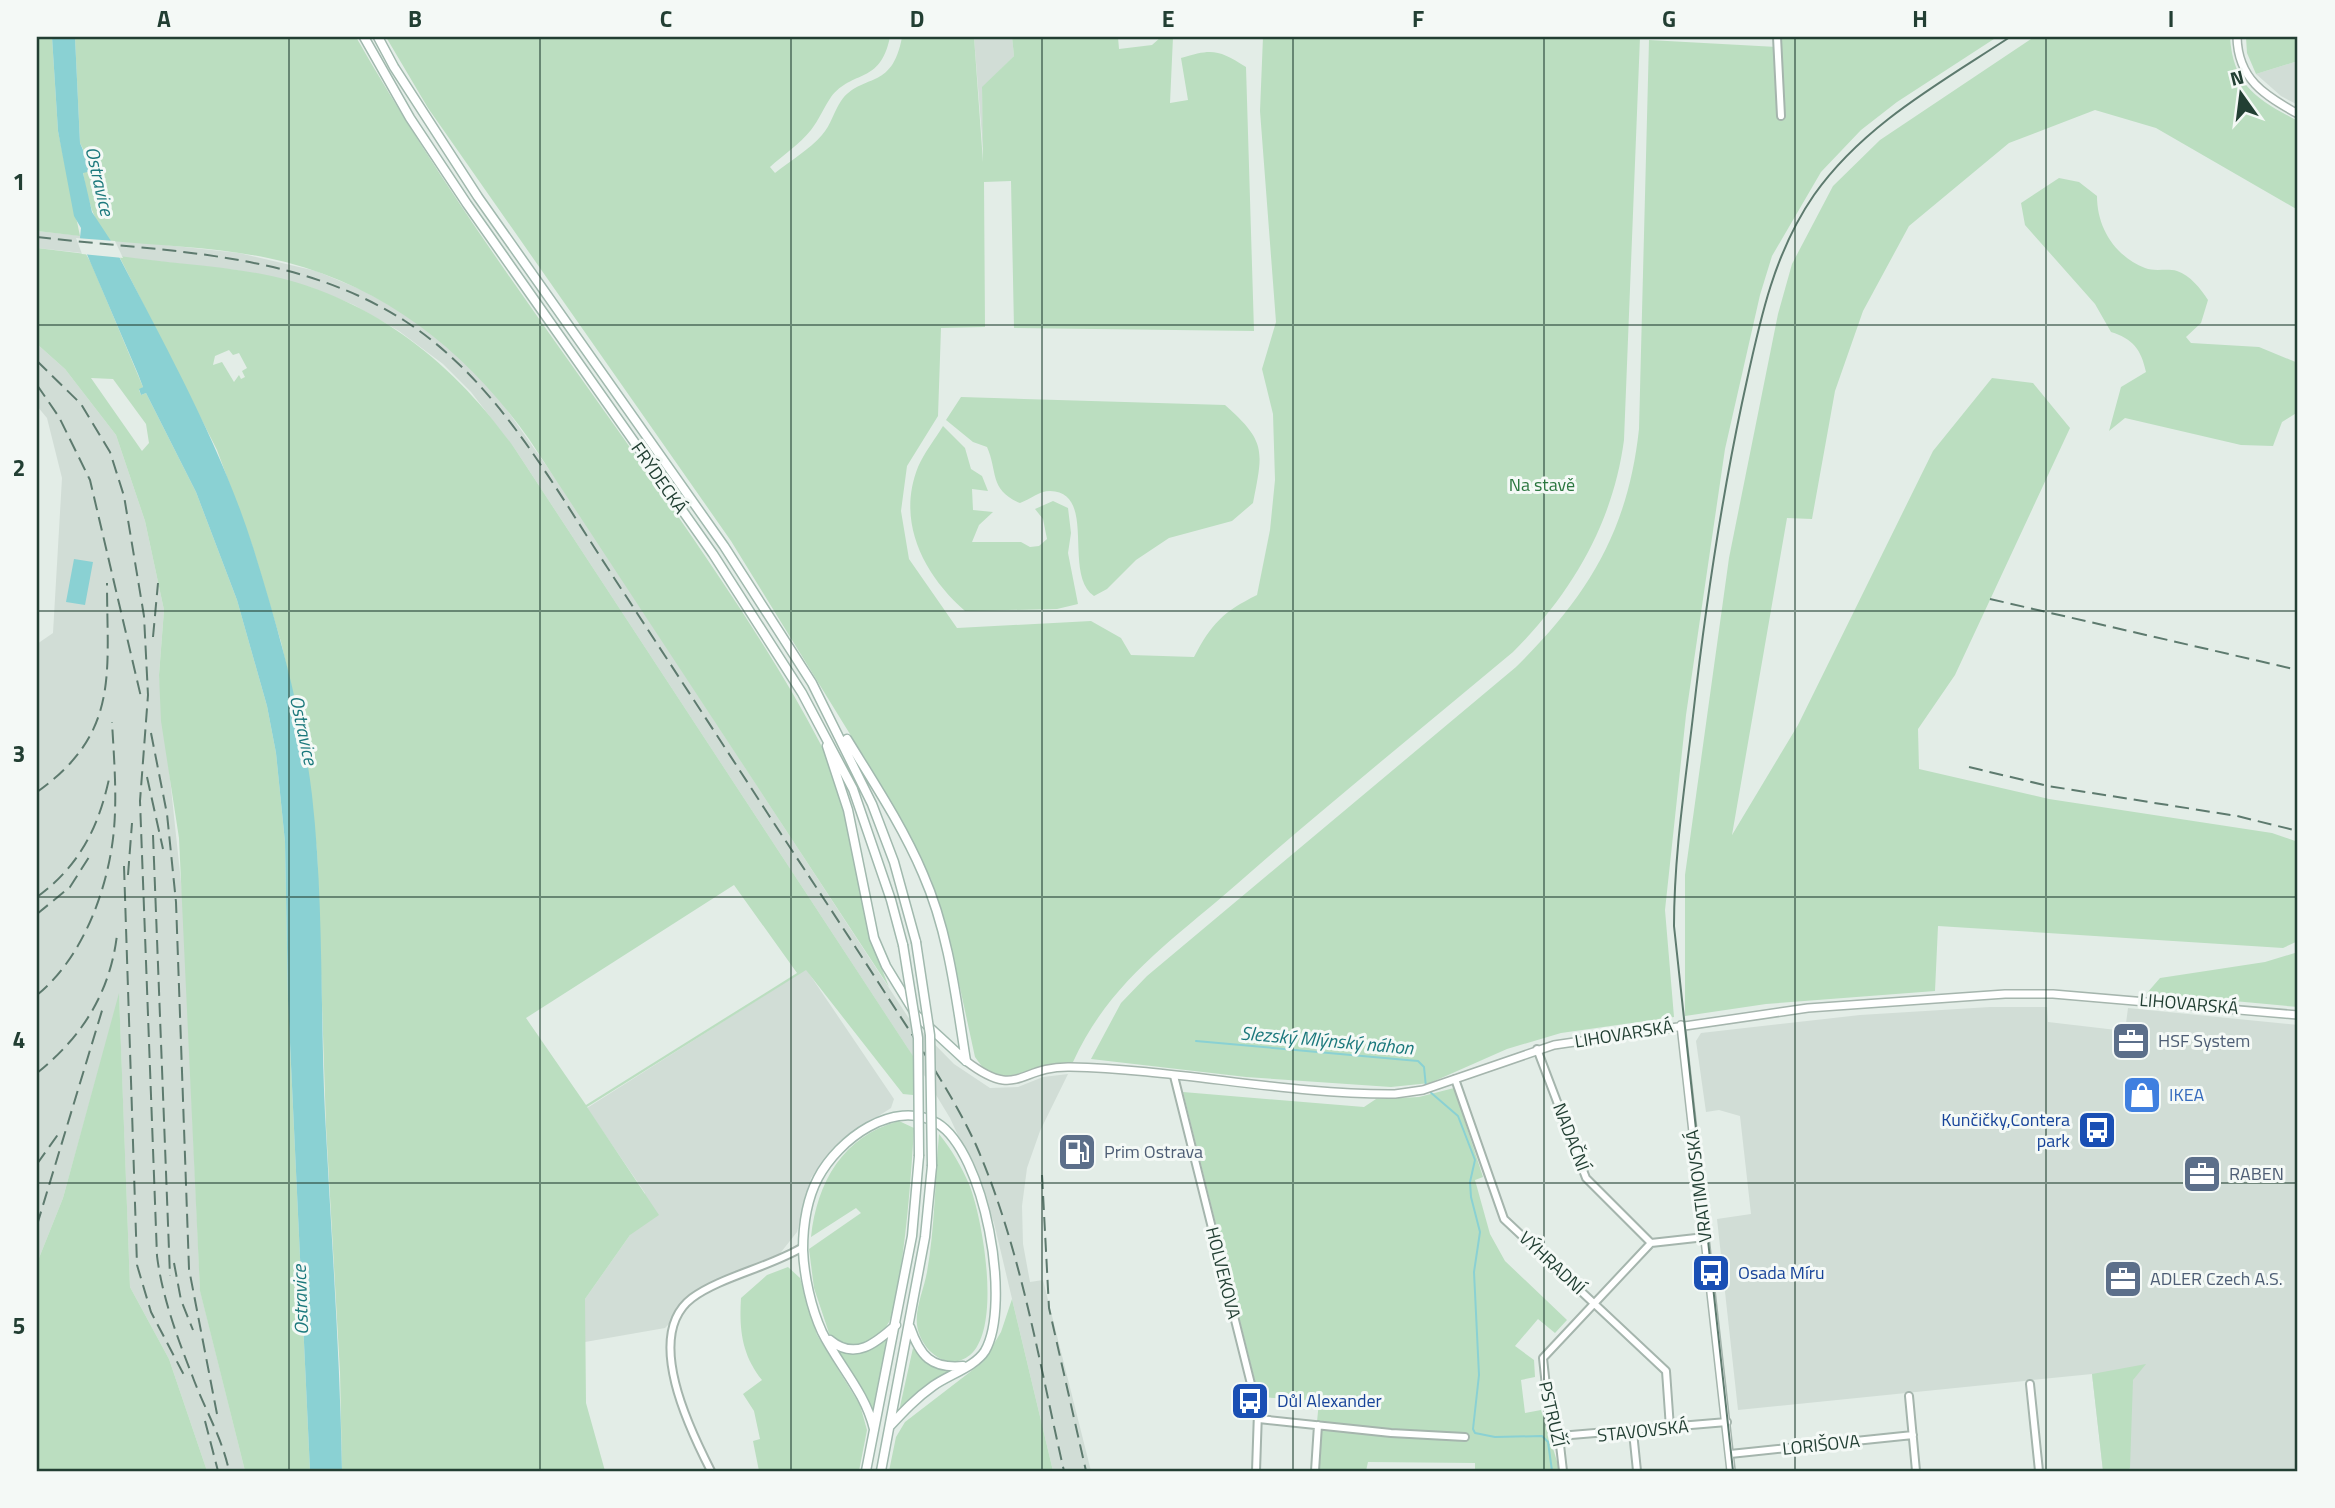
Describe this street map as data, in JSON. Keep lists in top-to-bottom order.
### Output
{
  "streets": {
    "main road": ["FRÝDECKÁ"],
    "street": [
      "LIHOVARSKÁ",
      "NADAČNÍ",
      "VRATIMOVSKÁ",
      "VÝHRADNÍ",
      "HOLVEKOVA",
      "PSTRUŽÍ",
      "STAVOVSKÁ",
      "LORIŠOVA"
    ]
  },
  "crossings": [
    ["LIHOVARSKÁ", "NADAČNÍ"],
    ["LIHOVARSKÁ", "VRATIMOVSKÁ"],
    ["LIHOVARSKÁ", "VÝHRADNÍ"],
    ["LIHOVARSKÁ", "HOLVEKOVA"],
    ["NADAČNÍ", "PSTRUŽÍ"],
    ["VRATIMOVSKÁ", "STAVOVSKÁ"],
    ["VRATIMOVSKÁ", "LORIŠOVA"],
    ["VÝHRADNÍ", "PSTRUŽÍ"],
    ["VÝHRADNÍ", "STAVOVSKÁ"],
    ["PSTRUŽÍ", "STAVOVSKÁ"]
  ],
  "water": ["Ostravice", "Slezský Mlýnský náhon"],
  "parks": ["Na stavě"],
  "places": {
    "office": ["HSF System", "RABEN", "ADLER Czech A.S."],
    "shop": ["IKEA"],
    "bus stop": ["Kunčičky,Contera park", "Osada Míru", "Důl Alexander"],
    "fuel station": ["Prim Ostrava"]
  },
  "north": "top",
  "grid": {
    "columns": [
      "A",
      "B",
      "C",
      "D",
      "E",
      "F",
      "G",
      "H",
      "I"
    ],
    "rows": [
      "1",
      "2",
      "3",
      "4",
      "5"
    ]
  }
}
